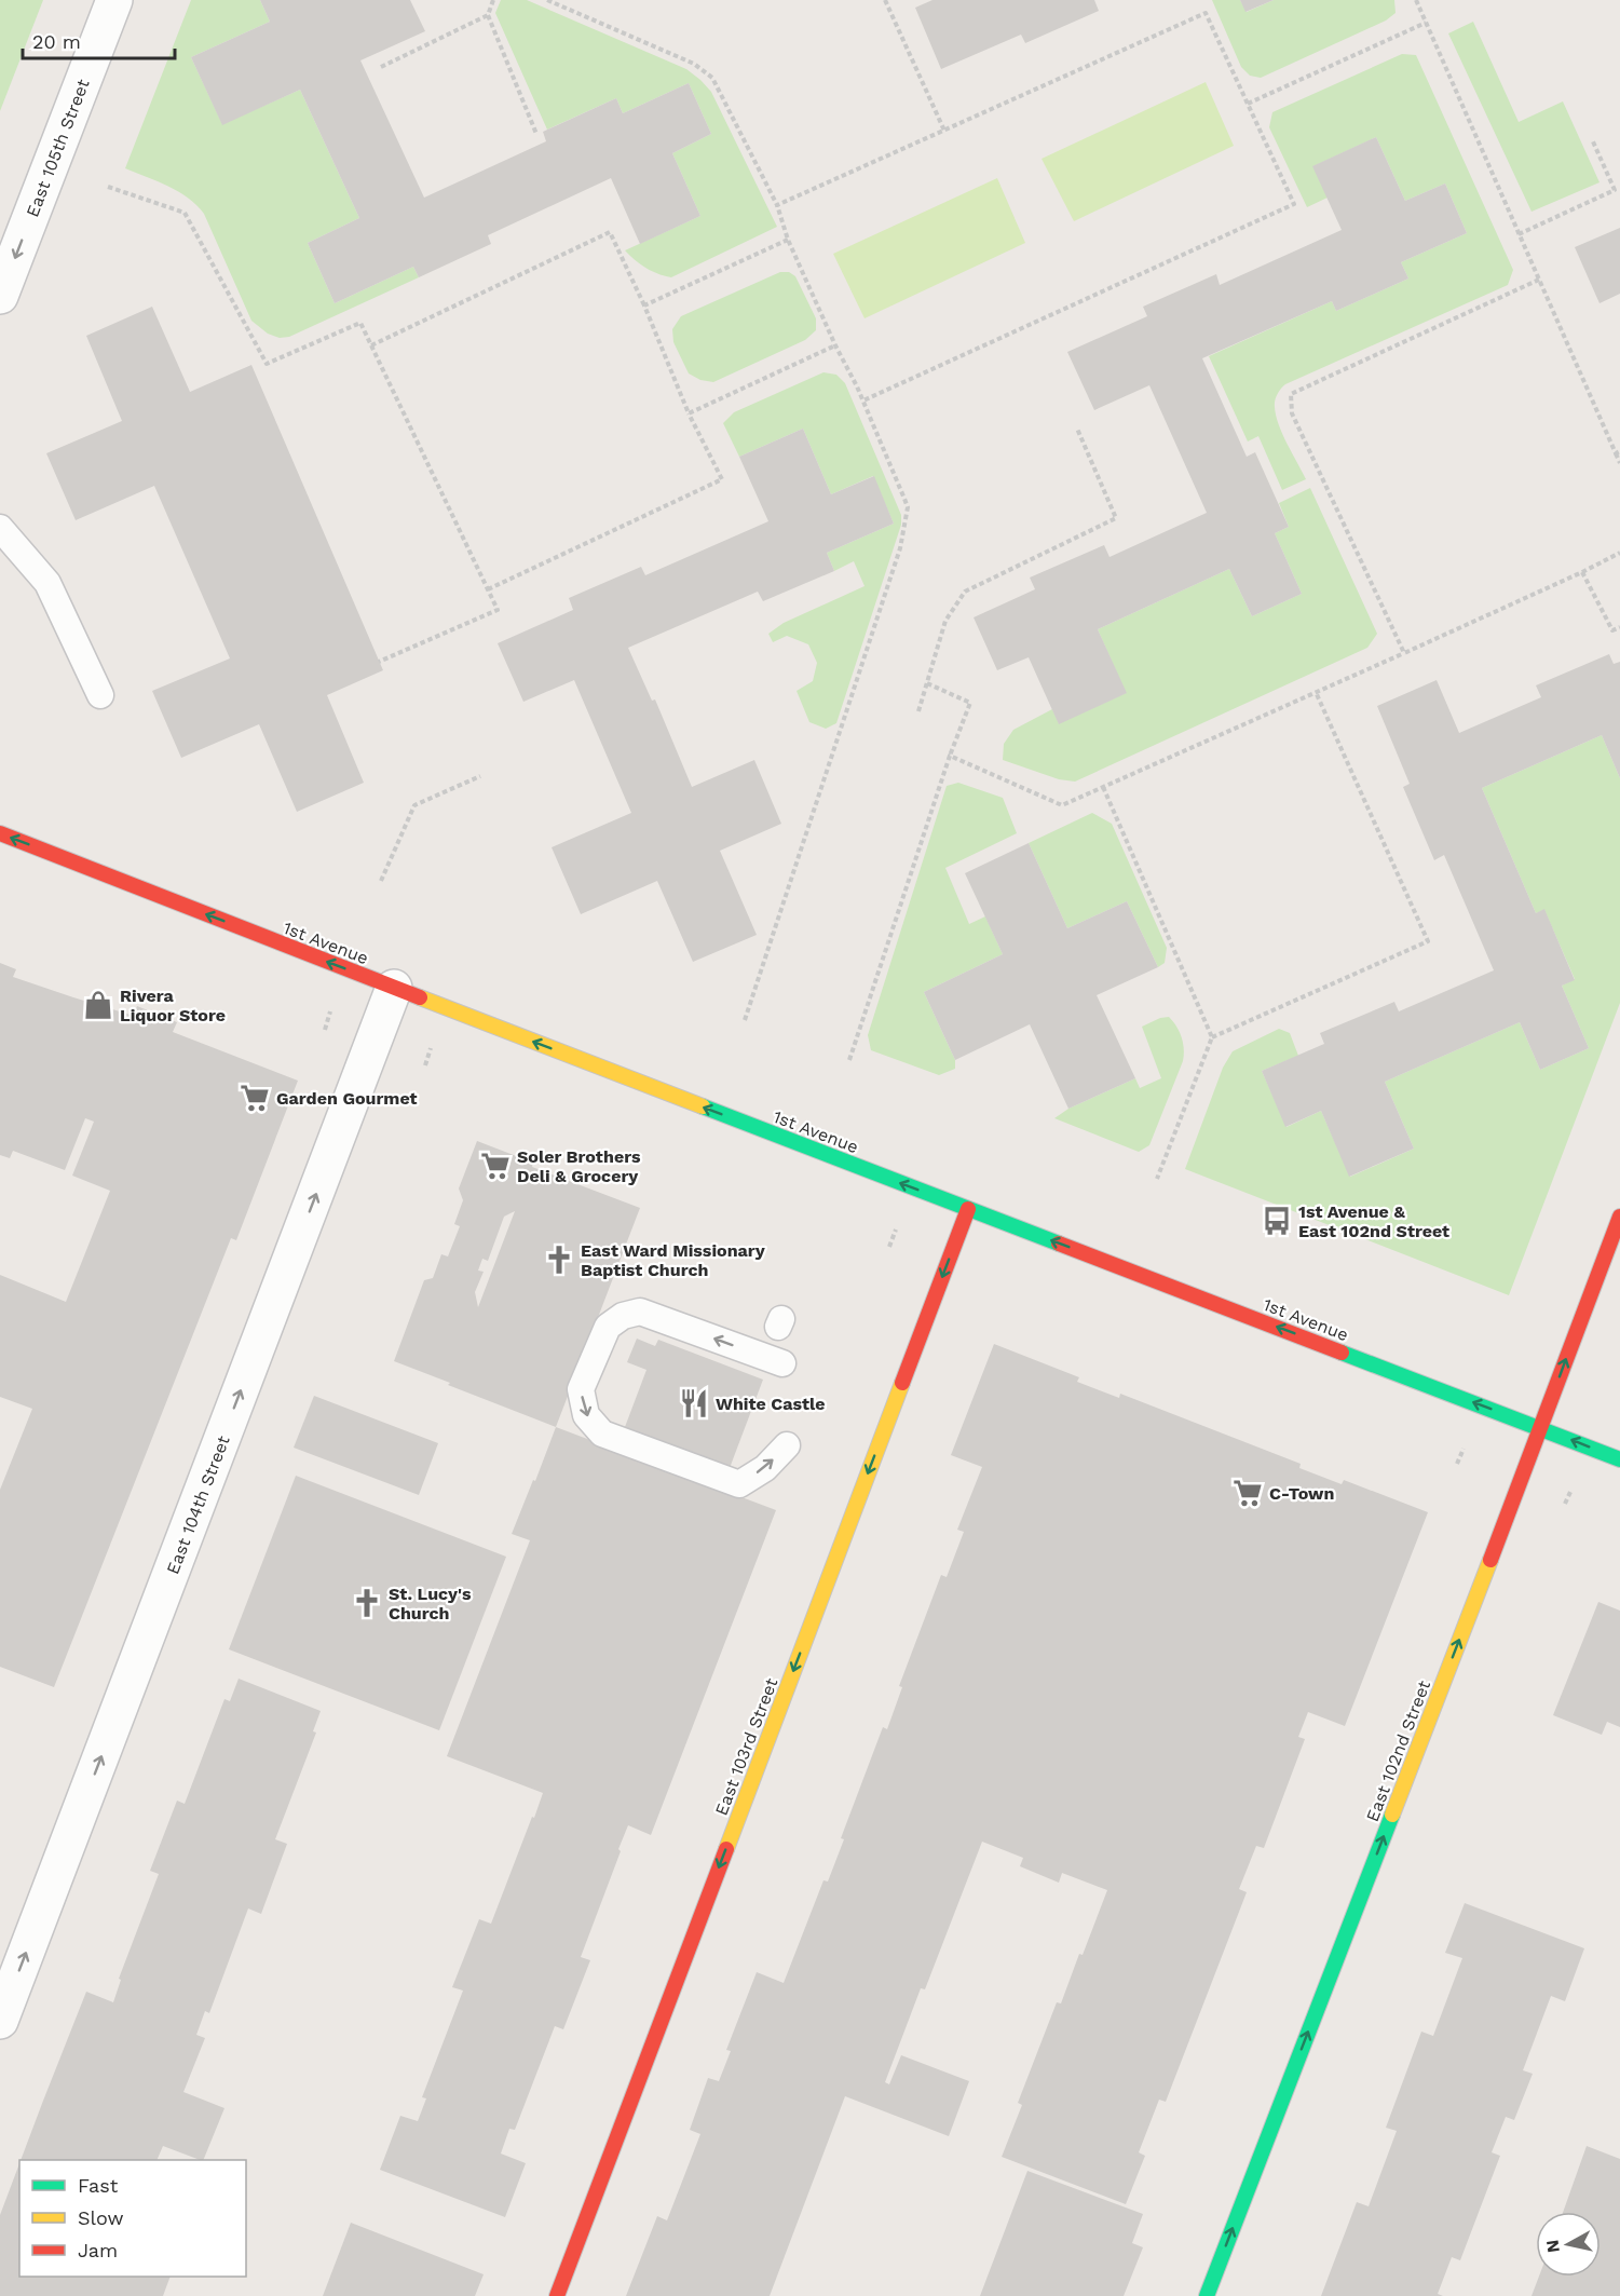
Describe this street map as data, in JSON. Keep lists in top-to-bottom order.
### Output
{
  "streets": {
    "street": [
      "East 105th Street",
      "1st Avenue",
      "East 104th Street",
      "East 103rd Street",
      "East 102nd Street"
    ]
  },
  "crossings": [
    ["1st Avenue", "East 104th Street"],
    ["1st Avenue", "East 103rd Street"],
    ["1st Avenue", "East 102nd Street"]
  ],
  "one_way": [
    "East 105th Street",
    "1st Avenue",
    "East 104th Street",
    "East 103rd Street",
    "East 102nd Street"
  ],
  "places": {
    "shop": ["Rivera Liquor Store"],
    "supermarket": ["Garden Gourmet", "Soler Brothers Deli & Grocery", "C-Town"],
    "bus stop": ["1st Avenue & East 102nd Street"],
    "church": ["East Ward Missionary Baptist Church", "St. Lucy's Church"],
    "restaurant": ["White Castle"]
  },
  "legend": ["Fast", "Slow", "Jam"],
  "scale_bar": "20 m",
  "north": "left"
}
